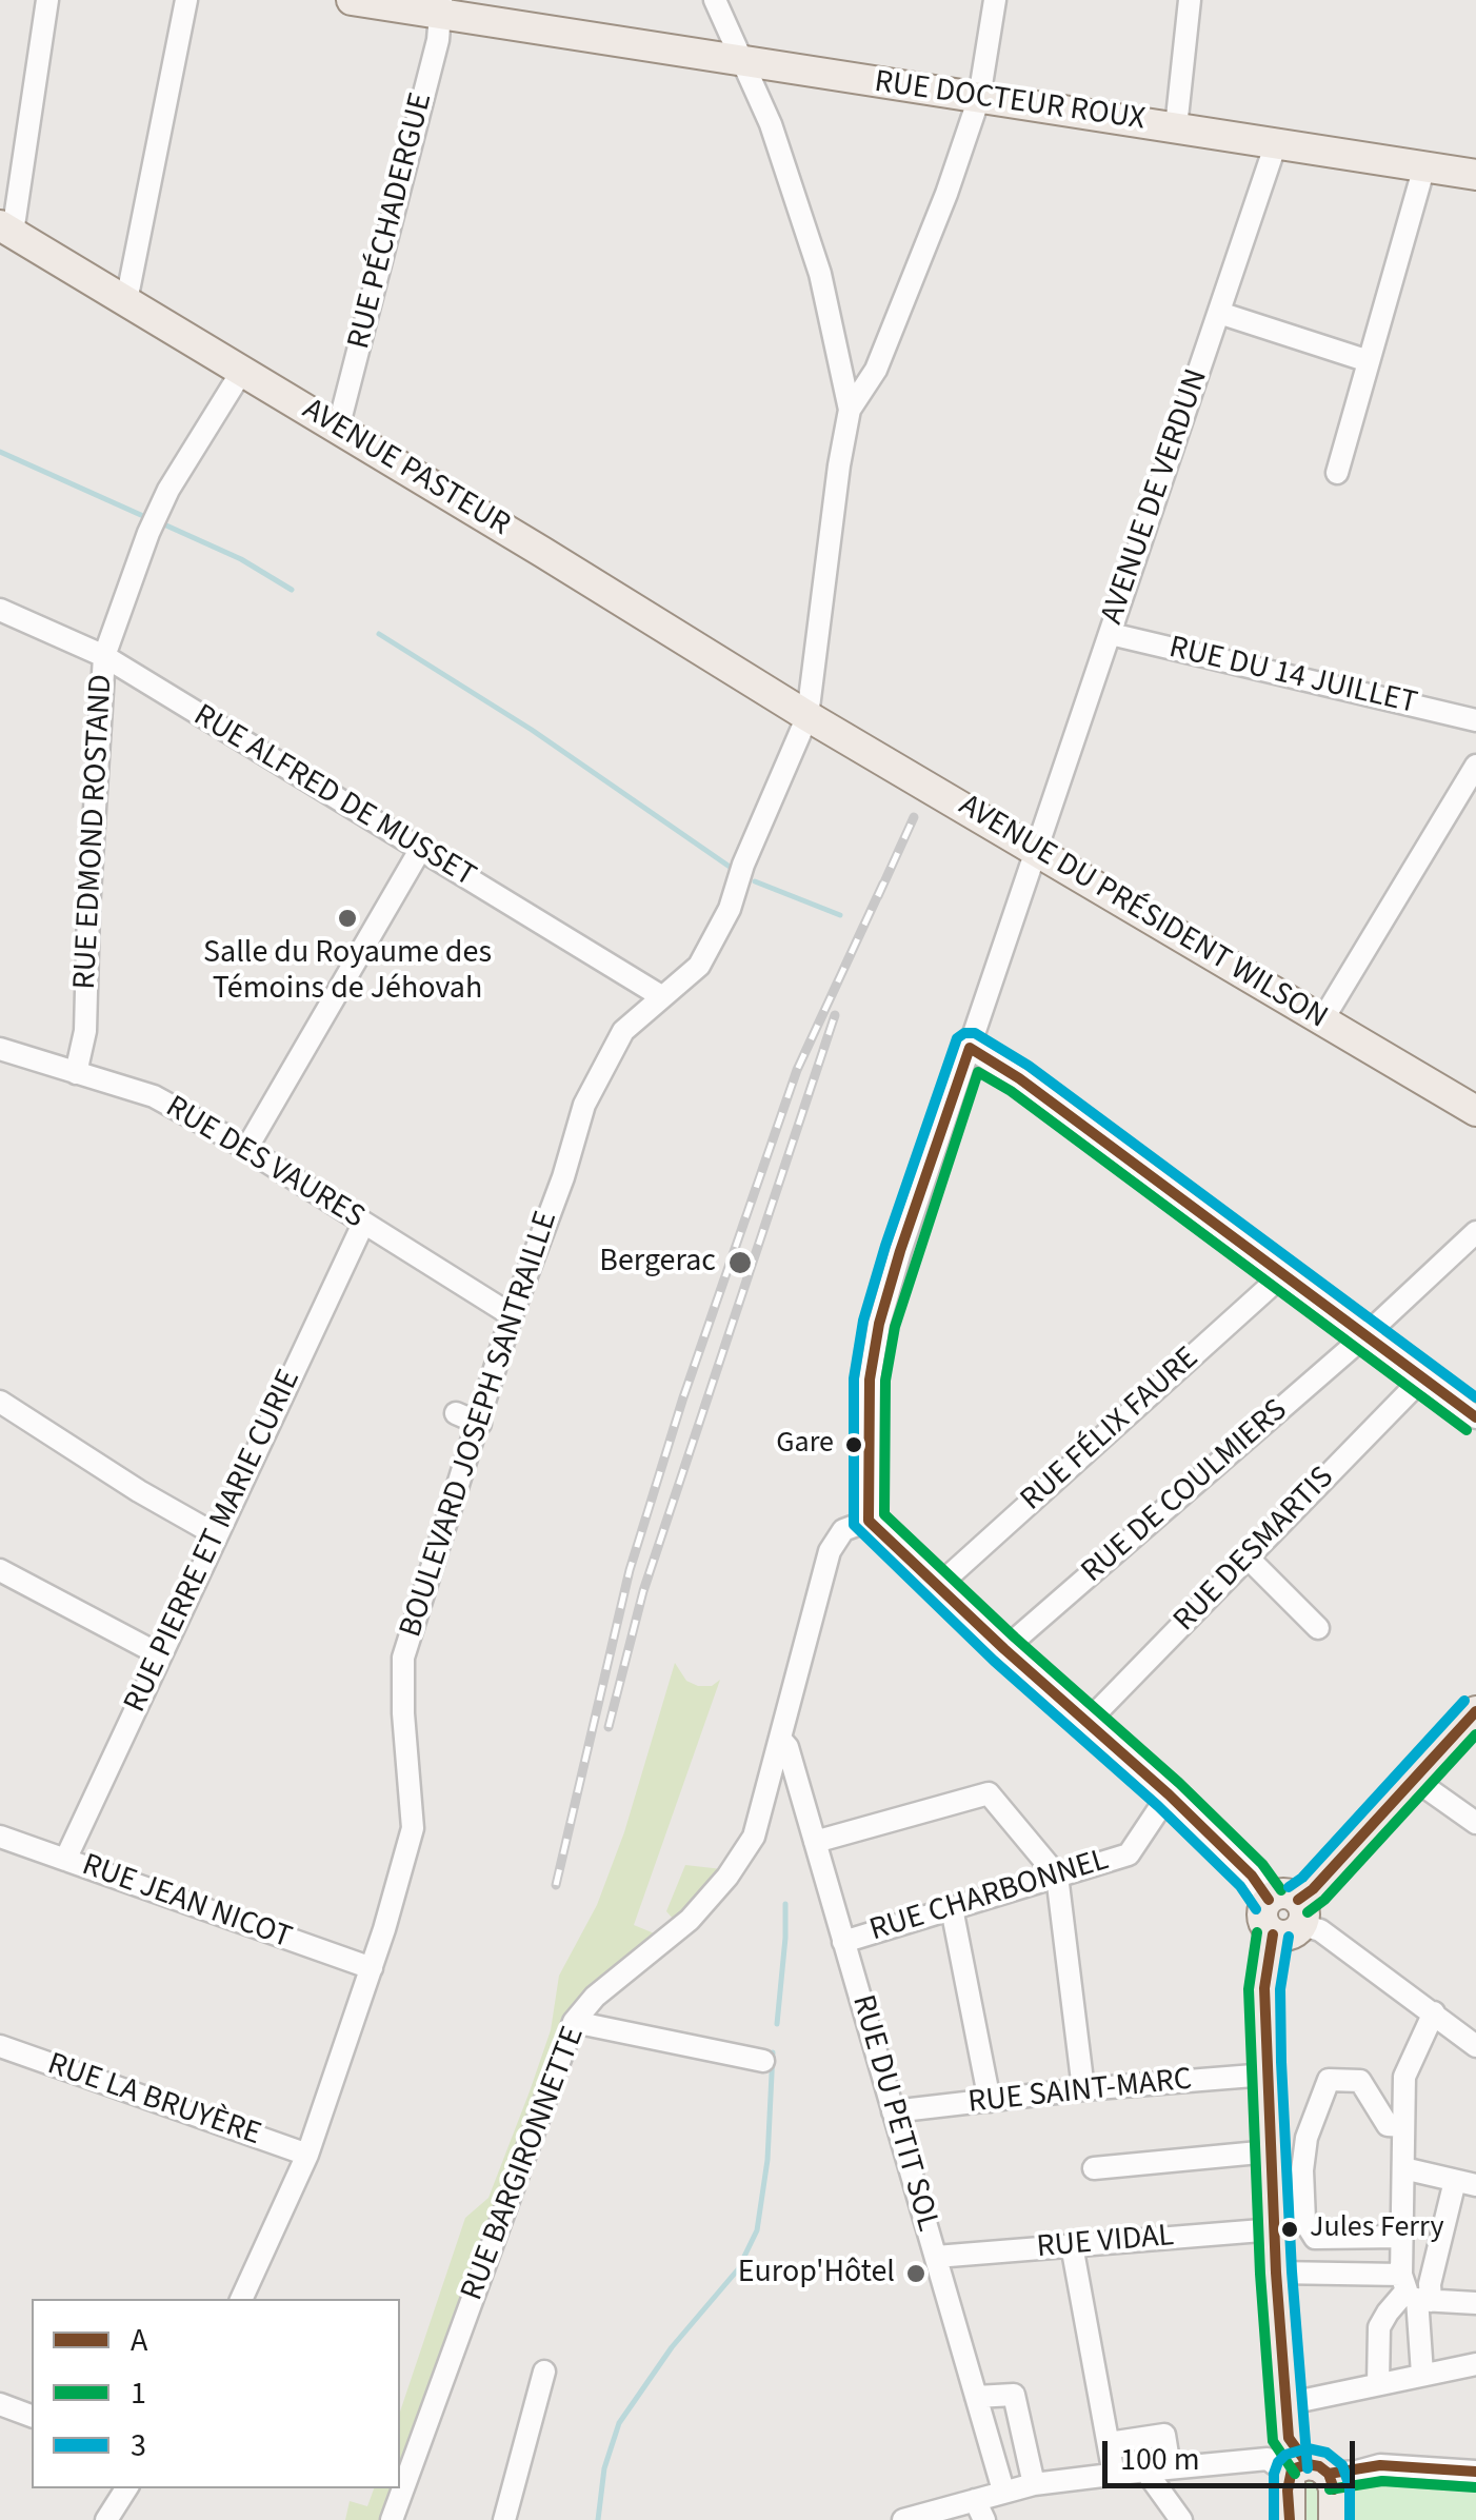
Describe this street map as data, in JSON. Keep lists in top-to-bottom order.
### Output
{
  "streets": {
    "main road": ["RUE DOCTEUR ROUX", "AVENUE PASTEUR", "AVENUE DU PRÉSIDENT WILSON"],
    "street": [
      "RUE PÉCHADERGUE",
      "AVENUE DE VERDUN",
      "RUE DU 14 JUILLET",
      "RUE ALFRED DE MUSSET",
      "RUE EDMOND ROSTAND",
      "RUE DES VAURES",
      "BOULEVARD JOSEPH SANTRAILLE",
      "RUE FÉLIX FAURE",
      "RUE DE COULMIERS",
      "RUE PIERRE ET MARIE CURIE",
      "RUE DESMARTIS",
      "RUE CHARBONNEL",
      "RUE JEAN NICOT",
      "RUE SAINT-MARC",
      "RUE LA BRUYÈRE",
      "RUE DU PETIT SOL",
      "RUE BARGIRONNETTE",
      "RUE VIDAL"
    ]
  },
  "crossings": [
    ["RUE DOCTEUR ROUX", "RUE PÉCHADERGUE"],
    ["RUE DOCTEUR ROUX", "AVENUE DE VERDUN"],
    ["RUE PÉCHADERGUE", "AVENUE PASTEUR"],
    ["AVENUE PASTEUR", "RUE EDMOND ROSTAND"],
    ["AVENUE PASTEUR", "AVENUE DU PRÉSIDENT WILSON"],
    ["AVENUE PASTEUR", "BOULEVARD JOSEPH SANTRAILLE"],
    ["AVENUE DE VERDUN", "RUE DU 14 JUILLET"],
    ["AVENUE DE VERDUN", "AVENUE DU PRÉSIDENT WILSON"],
    ["AVENUE DE VERDUN", "RUE BARGIRONNETTE"],
    ["RUE ALFRED DE MUSSET", "RUE EDMOND ROSTAND"],
    ["RUE ALFRED DE MUSSET", "BOULEVARD JOSEPH SANTRAILLE"],
    ["RUE EDMOND ROSTAND", "RUE DES VAURES"],
    ["AVENUE DU PRÉSIDENT WILSON", "BOULEVARD JOSEPH SANTRAILLE"],
    ["RUE DES VAURES", "BOULEVARD JOSEPH SANTRAILLE"],
    ["RUE DES VAURES", "RUE PIERRE ET MARIE CURIE"],
    ["BOULEVARD JOSEPH SANTRAILLE", "RUE JEAN NICOT"],
    ["BOULEVARD JOSEPH SANTRAILLE", "RUE LA BRUYÈRE"],
    ["RUE PIERRE ET MARIE CURIE", "RUE JEAN NICOT"],
    ["RUE CHARBONNEL", "RUE DU PETIT SOL"],
    ["RUE SAINT-MARC", "RUE DU PETIT SOL"],
    ["RUE DU PETIT SOL", "RUE BARGIRONNETTE"],
    ["RUE DU PETIT SOL", "RUE VIDAL"]
  ],
  "places": [
    "Salle du Royaume des Témoins de Jéhovah",
    "Bergerac",
    "Gare",
    "Jules Ferry",
    "Europ'Hôtel"
  ],
  "lines": ["transit line 3", "transit line A", "transit line 1"],
  "legend": ["A", "1", "3"],
  "scale_bar": "100 m"
}
